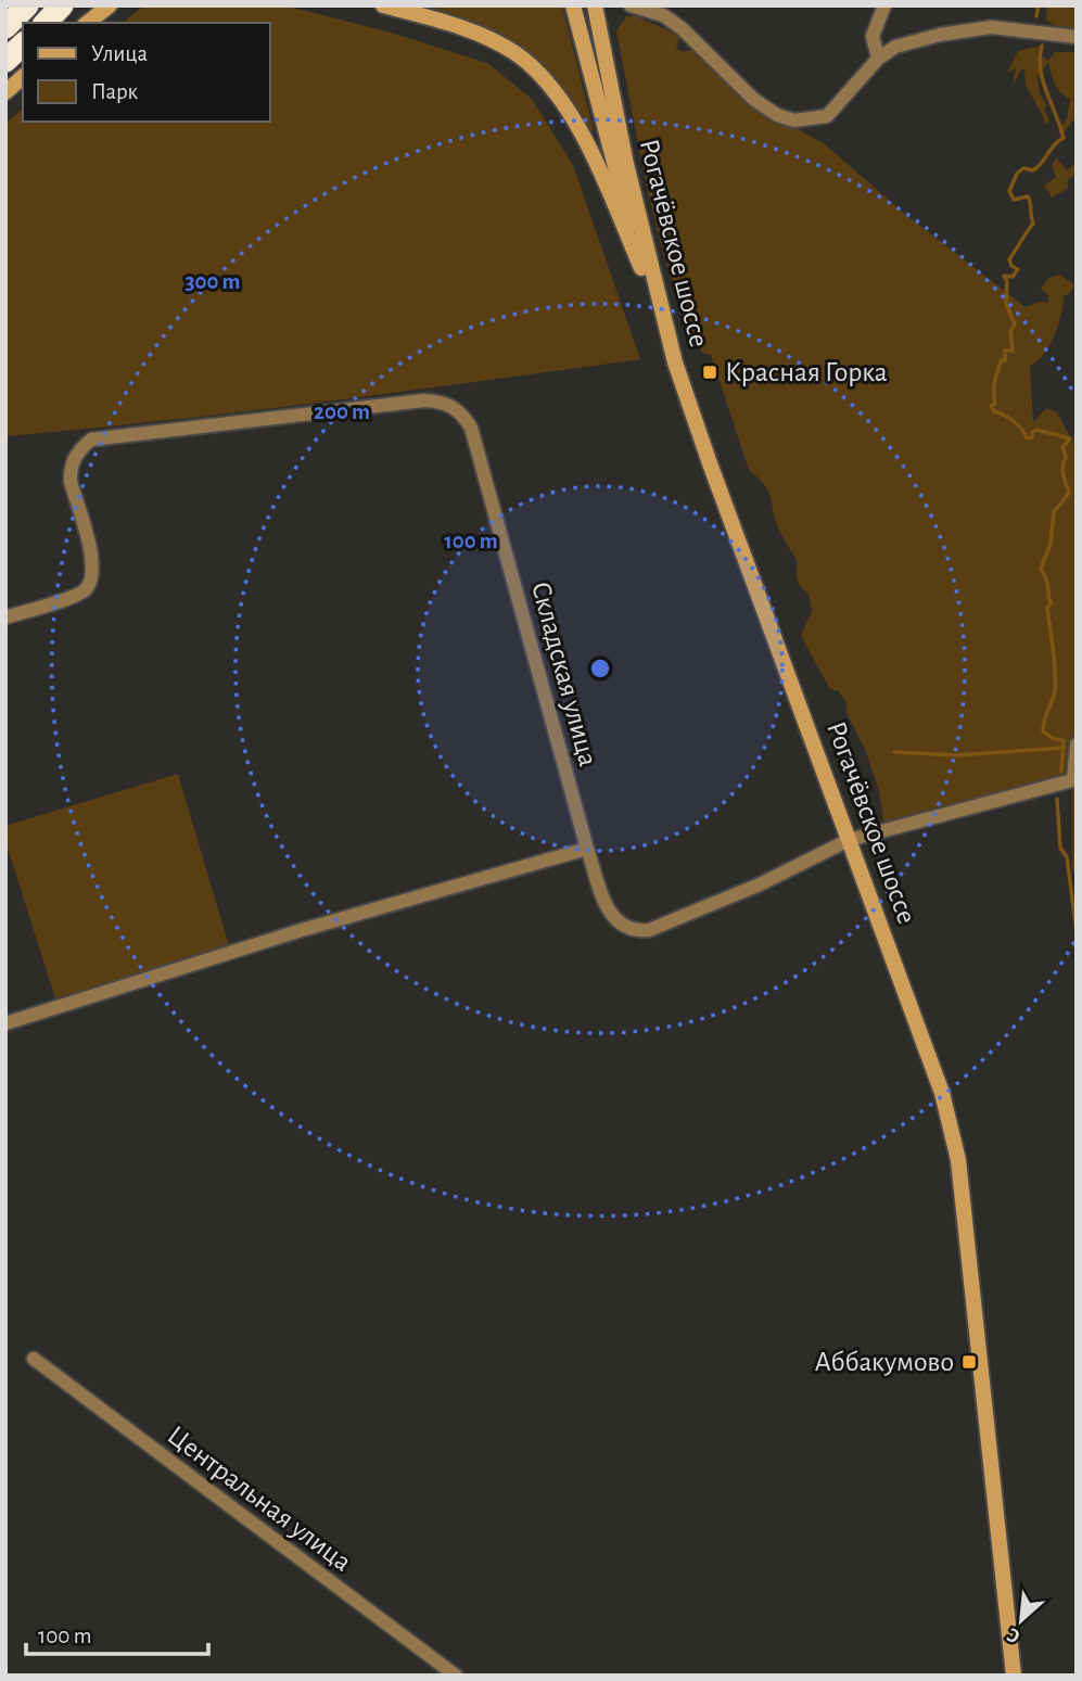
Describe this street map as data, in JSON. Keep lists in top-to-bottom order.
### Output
{
  "streets": {
    "main road": ["Рогачёвское шоссе"],
    "street": ["Складская улица", "Центральная улица"]
  },
  "crossings": [
    ["Рогачёвское шоссе", "Складская улица"]
  ],
  "places": {
    "transit": ["Красная Горка", "Аббакумово"]
  },
  "legend": ["Улица", "Парк"],
  "scale_bar": "100 m",
  "north": "bottom left",
  "rings": ["300 m", "200 m", "100 m"]
}
